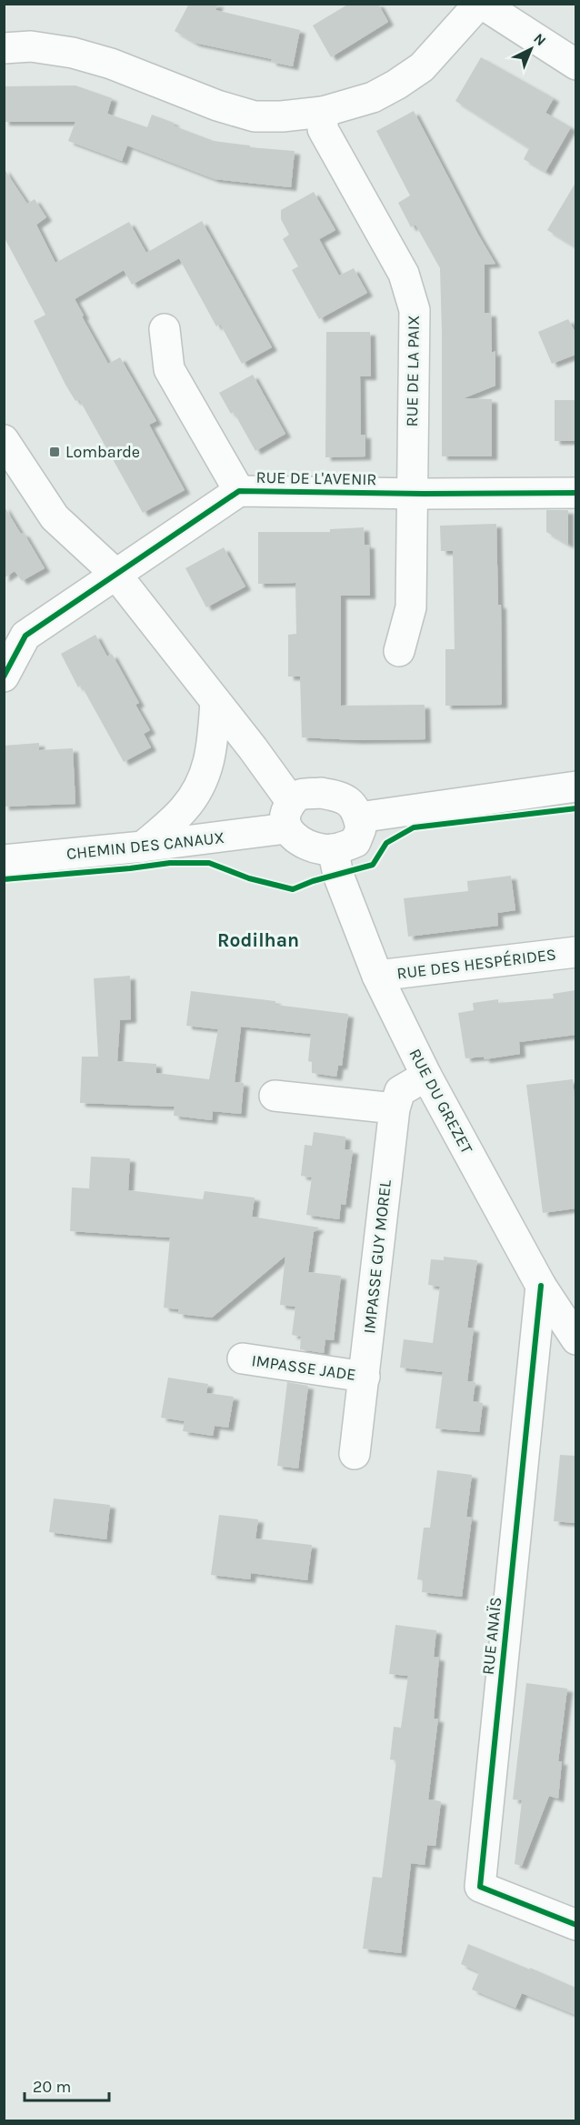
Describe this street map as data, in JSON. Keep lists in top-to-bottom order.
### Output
{
  "streets": {
    "street": [
      "RUE DE LA PAIX",
      "RUE DE L'AVENIR",
      "CHEMIN DES CANAUX",
      "RUE DES HESPÉRIDES",
      "RUE DU GREZET",
      "IMPASSE GUY MOREL",
      "IMPASSE JADE",
      "RUE ANAÏS"
    ]
  },
  "crossings": [
    ["RUE DE LA PAIX", "RUE DE L'AVENIR"],
    ["CHEMIN DES CANAUX", "RUE DU GREZET"],
    ["RUE DES HESPÉRIDES", "RUE DU GREZET"],
    ["RUE DU GREZET", "IMPASSE GUY MOREL"],
    ["RUE DU GREZET", "RUE ANAÏS"],
    ["IMPASSE GUY MOREL", "IMPASSE JADE"]
  ],
  "districts": ["Rodilhan"],
  "places": {
    "transit": ["Lombarde"]
  },
  "scale_bar": "20 m",
  "north": "top right"
}
